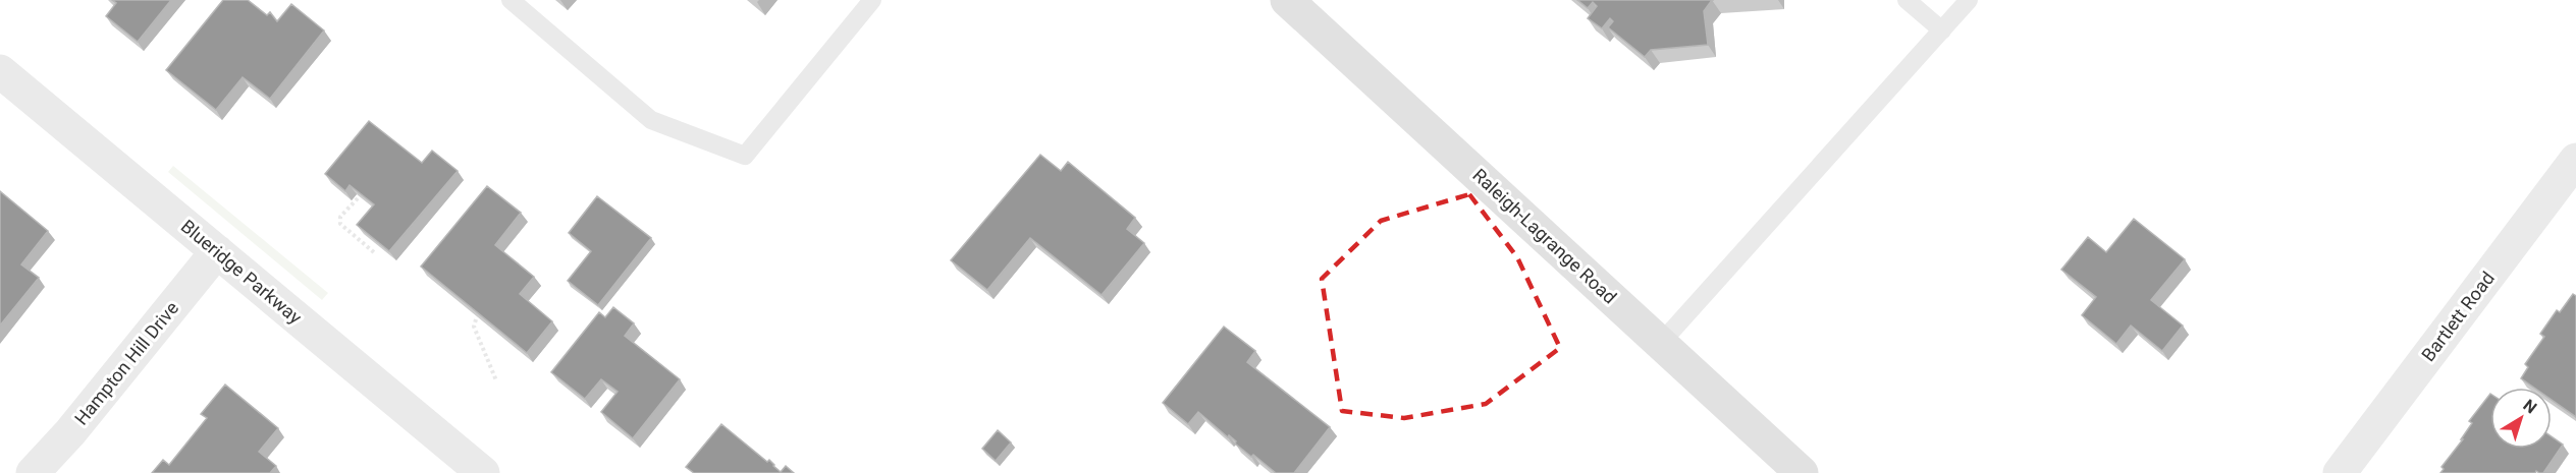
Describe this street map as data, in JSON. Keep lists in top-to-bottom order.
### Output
{
  "streets": {
    "main road": ["Raleigh-Lagrange Road"],
    "street": ["Blueridge Parkway", "Bartlett Road", "Hampton Hill Drive"]
  },
  "crossings": [
    ["Blueridge Parkway", "Hampton Hill Drive"]
  ],
  "north": "top right"
}
